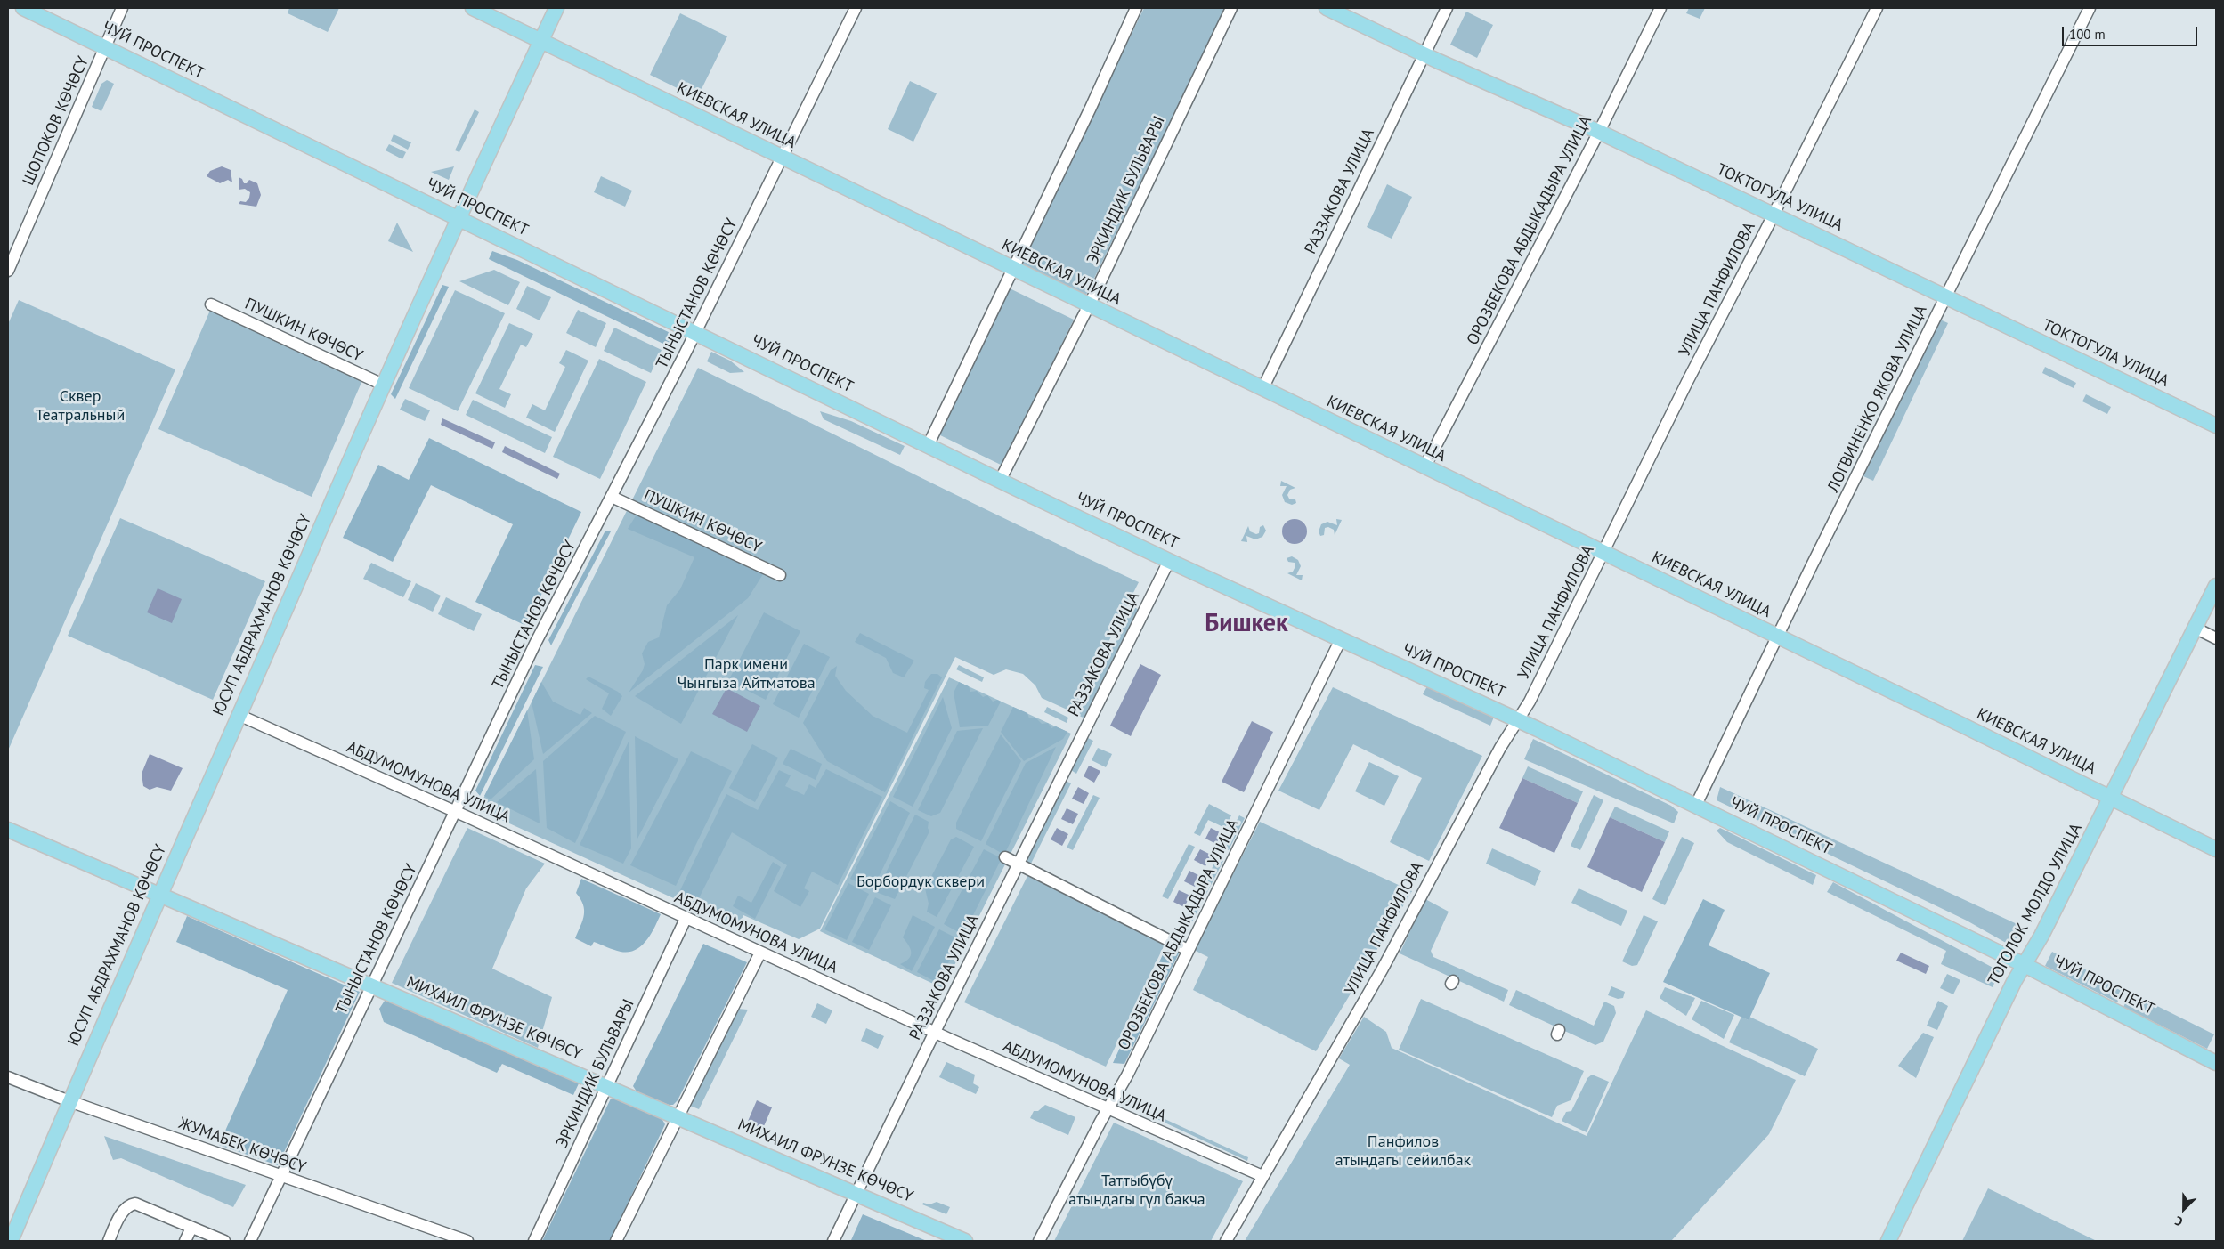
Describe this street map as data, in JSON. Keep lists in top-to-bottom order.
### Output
{
  "streets": {
    "main road": [
      "ЧУЙ ПРОСПЕКТ",
      "КИЕВСКАЯ УЛИЦА",
      "ТОКТОГУЛА УЛИЦА",
      "ЮСУП АБДРАХМАНОВ КӨЧӨСҮ",
      "ТОГОЛОК МОЛДО УЛИЦА",
      "МИХАИЛ ФРУНЗЕ КӨЧӨСҮ"
    ],
    "street": [
      "ШОПОКОВ КӨЧӨСҮ",
      "ЭРКИНДИК БУЛЬВАРЫ",
      "РАЗЗАКОВА УЛИЦА",
      "ОРОЗБЕКОВА АБДЫКАДЫРА УЛИЦА",
      "УЛИЦА ПАНФИЛОВА",
      "ТЫНЫСТАНОВ КӨЧӨСҮ",
      "ПУШКИН КӨЧӨСҮ",
      "ЛОГВИНЕНКО ЯКОВА УЛИЦА",
      "АБДУМОМУНОВА УЛИЦА",
      "ЖУМАБЕК КӨЧӨСҮ"
    ]
  },
  "crossings": [
    ["ЧУЙ ПРОСПЕКТ", "ШОПОКОВ КӨЧӨСҮ"],
    ["ЧУЙ ПРОСПЕКТ", "ЭРКИНДИК БУЛЬВАРЫ"],
    ["ЧУЙ ПРОСПЕКТ", "РАЗЗАКОВА УЛИЦА"],
    ["ЧУЙ ПРОСПЕКТ", "ОРОЗБЕКОВА АБДЫКАДЫРА УЛИЦА"],
    ["ЧУЙ ПРОСПЕКТ", "УЛИЦА ПАНФИЛОВА"],
    ["ЧУЙ ПРОСПЕКТ", "ТЫНЫСТАНОВ КӨЧӨСҮ"],
    ["ЧУЙ ПРОСПЕКТ", "ЛОГВИНЕНКО ЯКОВА УЛИЦА"],
    ["ЧУЙ ПРОСПЕКТ", "ЮСУП АБДРАХМАНОВ КӨЧӨСҮ"],
    ["ЧУЙ ПРОСПЕКТ", "ТОГОЛОК МОЛДО УЛИЦА"],
    ["КИЕВСКАЯ УЛИЦА", "ЭРКИНДИК БУЛЬВАРЫ"],
    ["КИЕВСКАЯ УЛИЦА", "РАЗЗАКОВА УЛИЦА"],
    ["КИЕВСКАЯ УЛИЦА", "ОРОЗБЕКОВА АБДЫКАДЫРА УЛИЦА"],
    ["КИЕВСКАЯ УЛИЦА", "УЛИЦА ПАНФИЛОВА"],
    ["КИЕВСКАЯ УЛИЦА", "ТЫНЫСТАНОВ КӨЧӨСҮ"],
    ["КИЕВСКАЯ УЛИЦА", "ЛОГВИНЕНКО ЯКОВА УЛИЦА"],
    ["КИЕВСКАЯ УЛИЦА", "ЮСУП АБДРАХМАНОВ КӨЧӨСҮ"],
    ["КИЕВСКАЯ УЛИЦА", "ТОГОЛОК МОЛДО УЛИЦА"],
    ["ЭРКИНДИК БУЛЬВАРЫ", "АБДУМОМУНОВА УЛИЦА"],
    ["ЭРКИНДИК БУЛЬВАРЫ", "МИХАИЛ ФРУНЗЕ КӨЧӨСҮ"],
    ["РАЗЗАКОВА УЛИЦА", "ТОКТОГУЛА УЛИЦА"],
    ["РАЗЗАКОВА УЛИЦА", "АБДУМОМУНОВА УЛИЦА"],
    ["РАЗЗАКОВА УЛИЦА", "МИХАИЛ ФРУНЗЕ КӨЧӨСҮ"],
    ["ТОКТОГУЛА УЛИЦА", "ОРОЗБЕКОВА АБДЫКАДЫРА УЛИЦА"],
    ["ТОКТОГУЛА УЛИЦА", "УЛИЦА ПАНФИЛОВА"],
    ["ТОКТОГУЛА УЛИЦА", "ЛОГВИНЕНКО ЯКОВА УЛИЦА"],
    ["ОРОЗБЕКОВА АБДЫКАДЫРА УЛИЦА", "АБДУМОМУНОВА УЛИЦА"],
    ["УЛИЦА ПАНФИЛОВА", "АБДУМОМУНОВА УЛИЦА"],
    ["ТЫНЫСТАНОВ КӨЧӨСҮ", "ПУШКИН КӨЧӨСҮ"],
    ["ТЫНЫСТАНОВ КӨЧӨСҮ", "АБДУМОМУНОВА УЛИЦА"],
    ["ТЫНЫСТАНОВ КӨЧӨСҮ", "МИХАИЛ ФРУНЗЕ КӨЧӨСҮ"],
    ["ТЫНЫСТАНОВ КӨЧӨСҮ", "ЖУМАБЕК КӨЧӨСҮ"],
    ["ПУШКИН КӨЧӨСҮ", "ЮСУП АБДРАХМАНОВ КӨЧӨСҮ"],
    ["ЮСУП АБДРАХМАНОВ КӨЧӨСҮ", "АБДУМОМУНОВА УЛИЦА"],
    ["ЮСУП АБДРАХМАНОВ КӨЧӨСҮ", "МИХАИЛ ФРУНЗЕ КӨЧӨСҮ"],
    ["ЮСУП АБДРАХМАНОВ КӨЧӨСҮ", "ЖУМАБЕК КӨЧӨСҮ"]
  ],
  "districts": ["Бишкек"],
  "parks": [
    "Сквер Театральный",
    "Парк имени Чынгыза Айтматова",
    "Борбордук сквери",
    "Панфилов атындагы сейилбак",
    "Таттыбүбү атындагы гүл бакча"
  ],
  "scale_bar": "100 m",
  "north": "bottom left"
}
